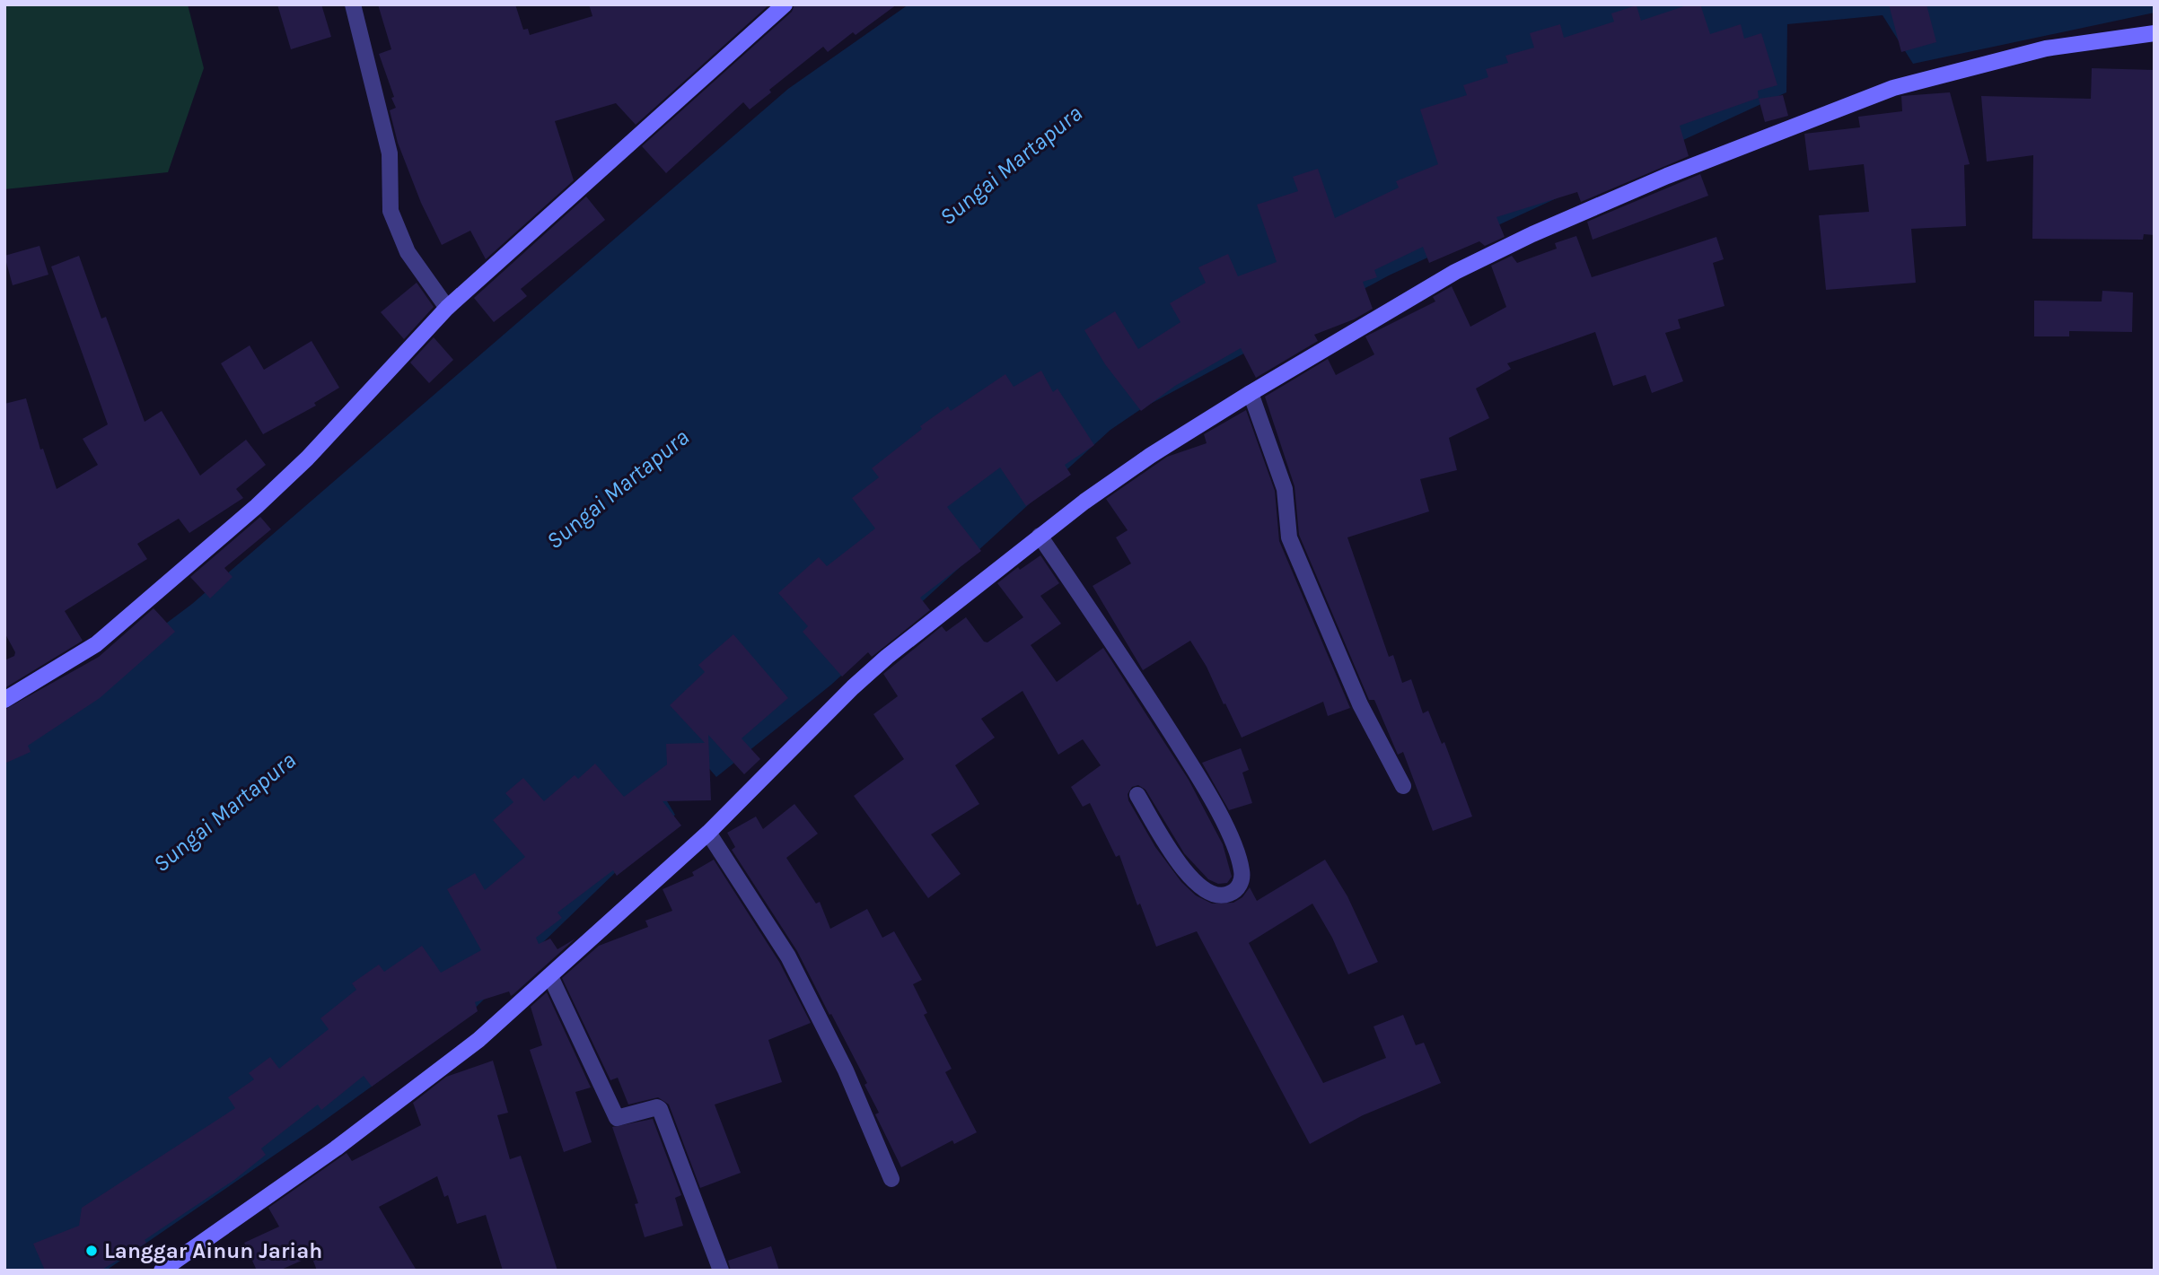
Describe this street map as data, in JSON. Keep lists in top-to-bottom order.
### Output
{
  "water": ["Sungai Martapura"],
  "places": ["Langgar Ainun Jariah"]
}
